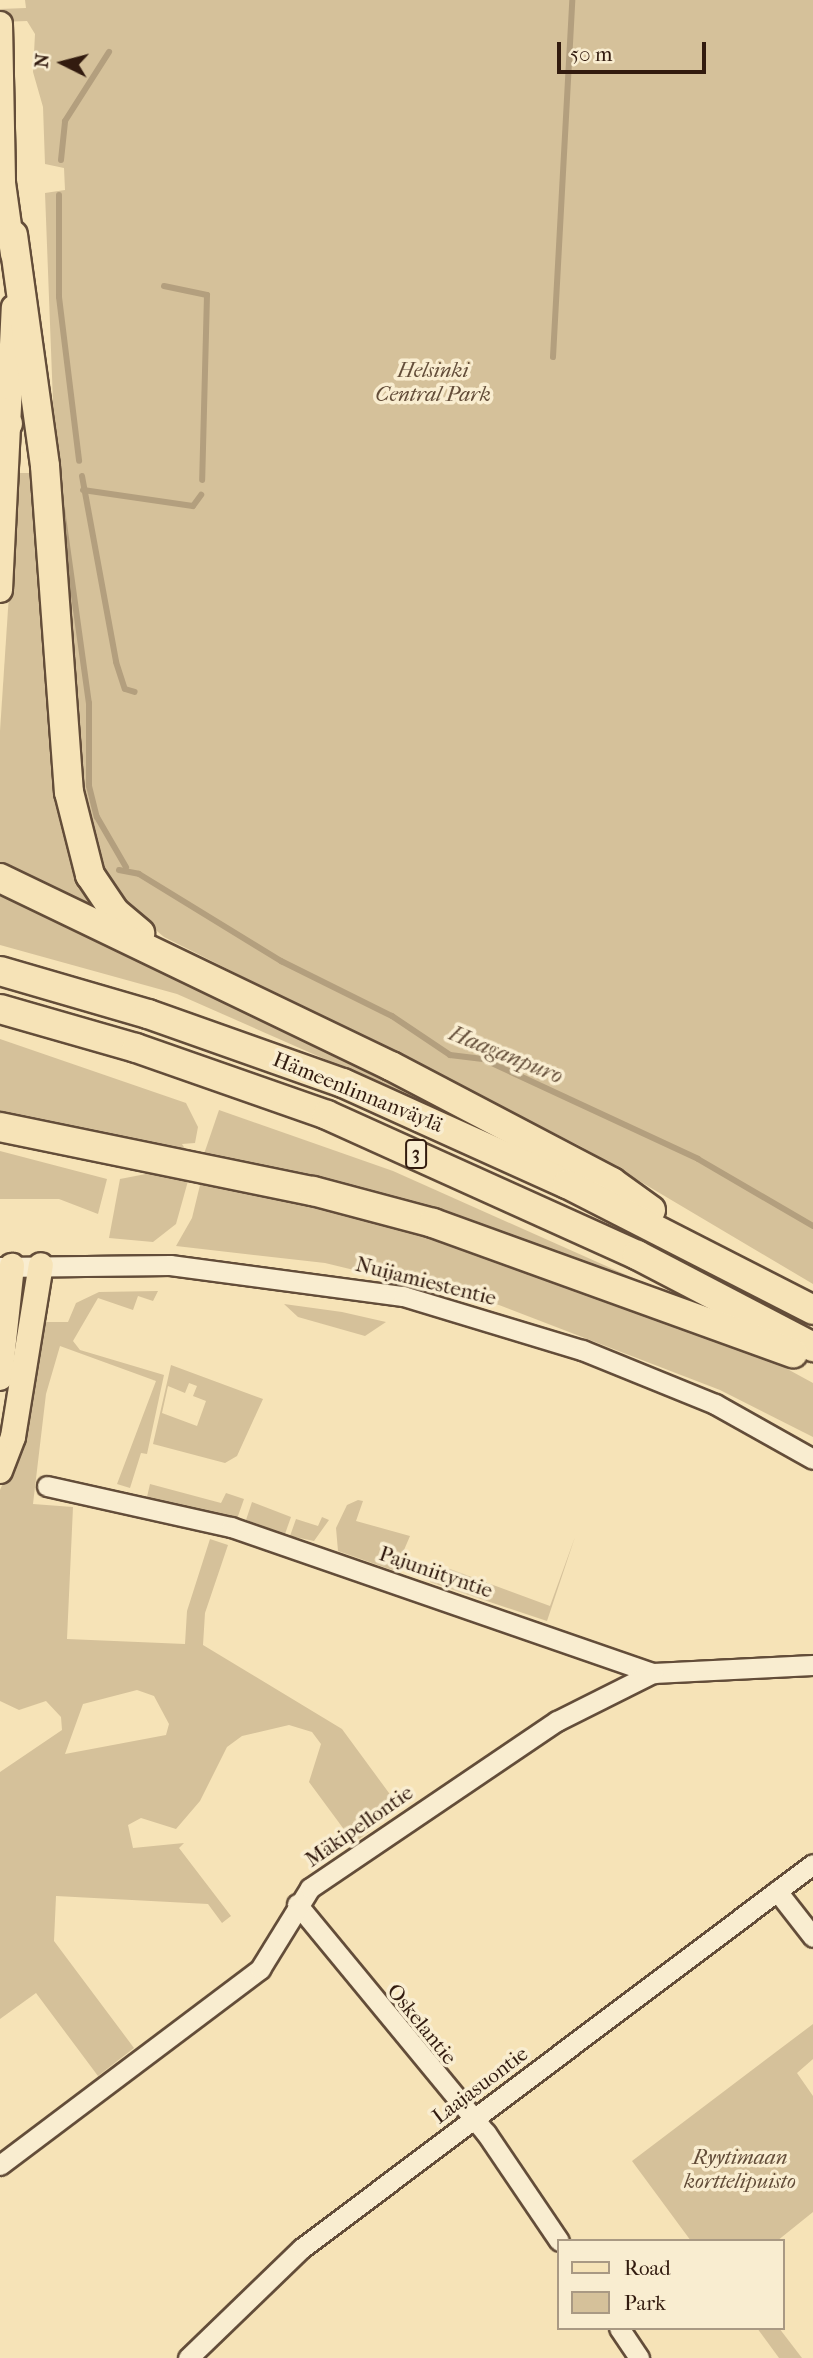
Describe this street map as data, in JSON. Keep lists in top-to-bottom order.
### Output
{
  "streets": {
    "highway": ["Hämeenlinnanväylä", "3"],
    "street": [
      "Nuijamiestentie",
      "Pajuniityntie",
      "Mäkipellontie",
      "Oskelantie",
      "Laajasuontie"
    ]
  },
  "crossings": [
    ["Pajuniityntie", "Mäkipellontie"],
    ["Mäkipellontie", "Oskelantie"],
    ["Oskelantie", "Laajasuontie"]
  ],
  "water": ["Haaganpuro"],
  "parks": ["Helsinki Central Park", "Ryytimaan korttelipuisto"],
  "legend": ["Road", "Park"],
  "scale_bar": "50 m",
  "north": "left"
}
